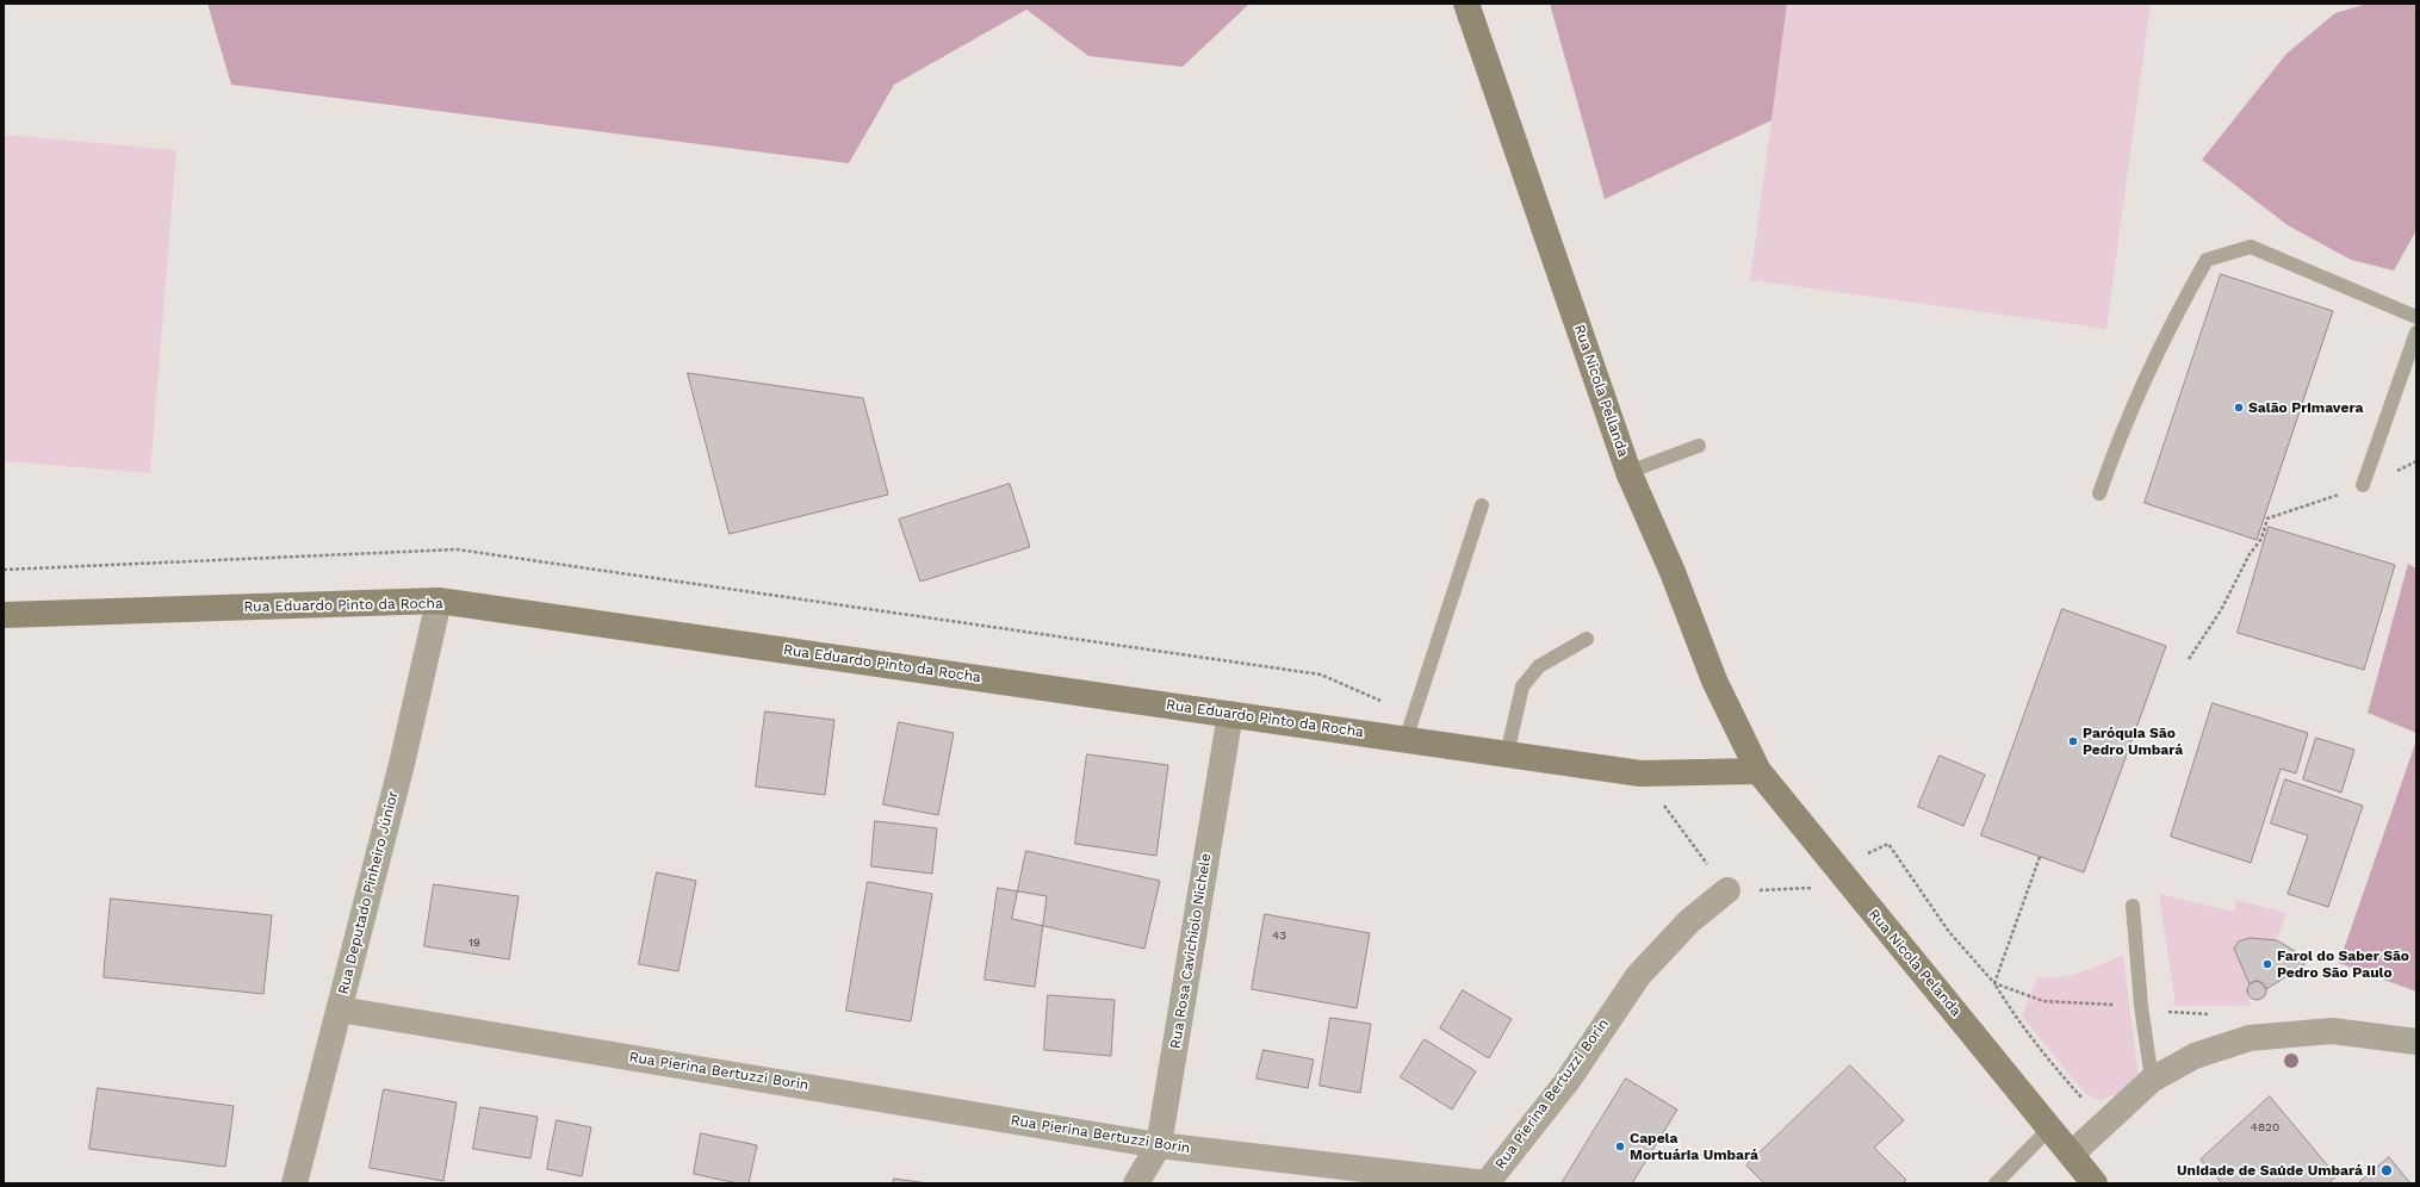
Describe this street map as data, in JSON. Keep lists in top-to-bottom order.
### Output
{
  "streets": {
    "main road": ["Rua Nicola Pellanda", "Rua Eduardo Pinto da Rocha", "Rua Nicola Pelanda"],
    "street": ["Rua Deputado Pinheiro Júnior", "Rua Rosa Cavichiolo Nichele", "Rua Pierina Bertuzzi Borin"]
  },
  "crossings": [
    ["Rua Nicola Pellanda", "Rua Eduardo Pinto da Rocha"],
    ["Rua Nicola Pellanda", "Rua Nicola Pelanda"],
    ["Rua Eduardo Pinto da Rocha", "Rua Deputado Pinheiro Júnior"],
    ["Rua Eduardo Pinto da Rocha", "Rua Rosa Cavichiolo Nichele"],
    ["Rua Eduardo Pinto da Rocha", "Rua Nicola Pelanda"],
    ["Rua Deputado Pinheiro Júnior", "Rua Pierina Bertuzzi Borin"],
    ["Rua Rosa Cavichiolo Nichele", "Rua Pierina Bertuzzi Borin"]
  ],
  "places": [
    "Salão Primavera",
    "Paróquia São Pedro Umbará",
    "Farol do Saber São Pedro São Paulo",
    "Capela Mortuária Umbará",
    "Unidade de Saúde Umbará II"
  ],
  "house_numbers": ["43", "19", "4820"]
}
